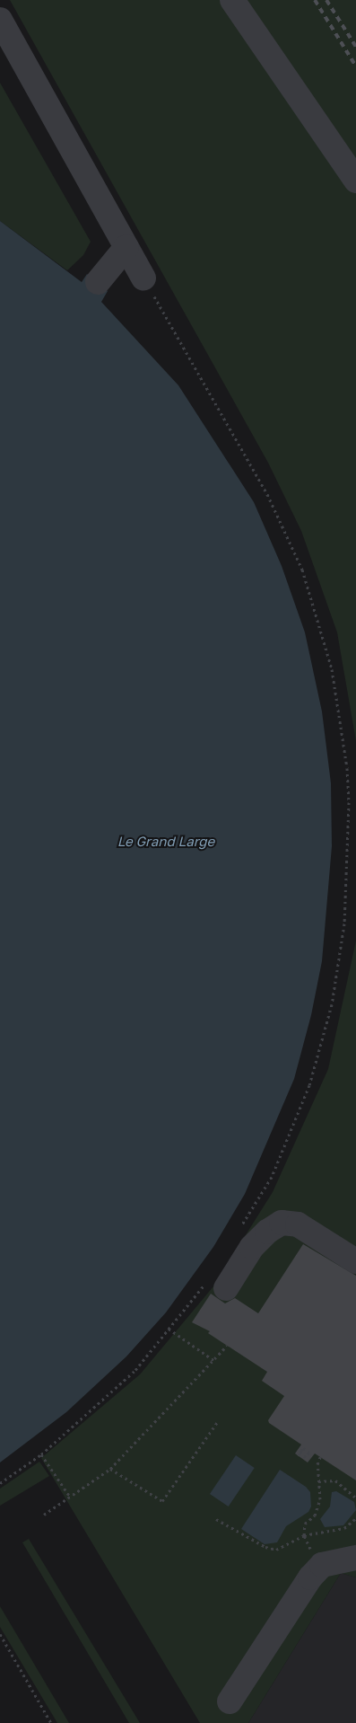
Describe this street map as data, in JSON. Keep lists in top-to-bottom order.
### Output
{
  "water": ["Le Grand Large"]
}
